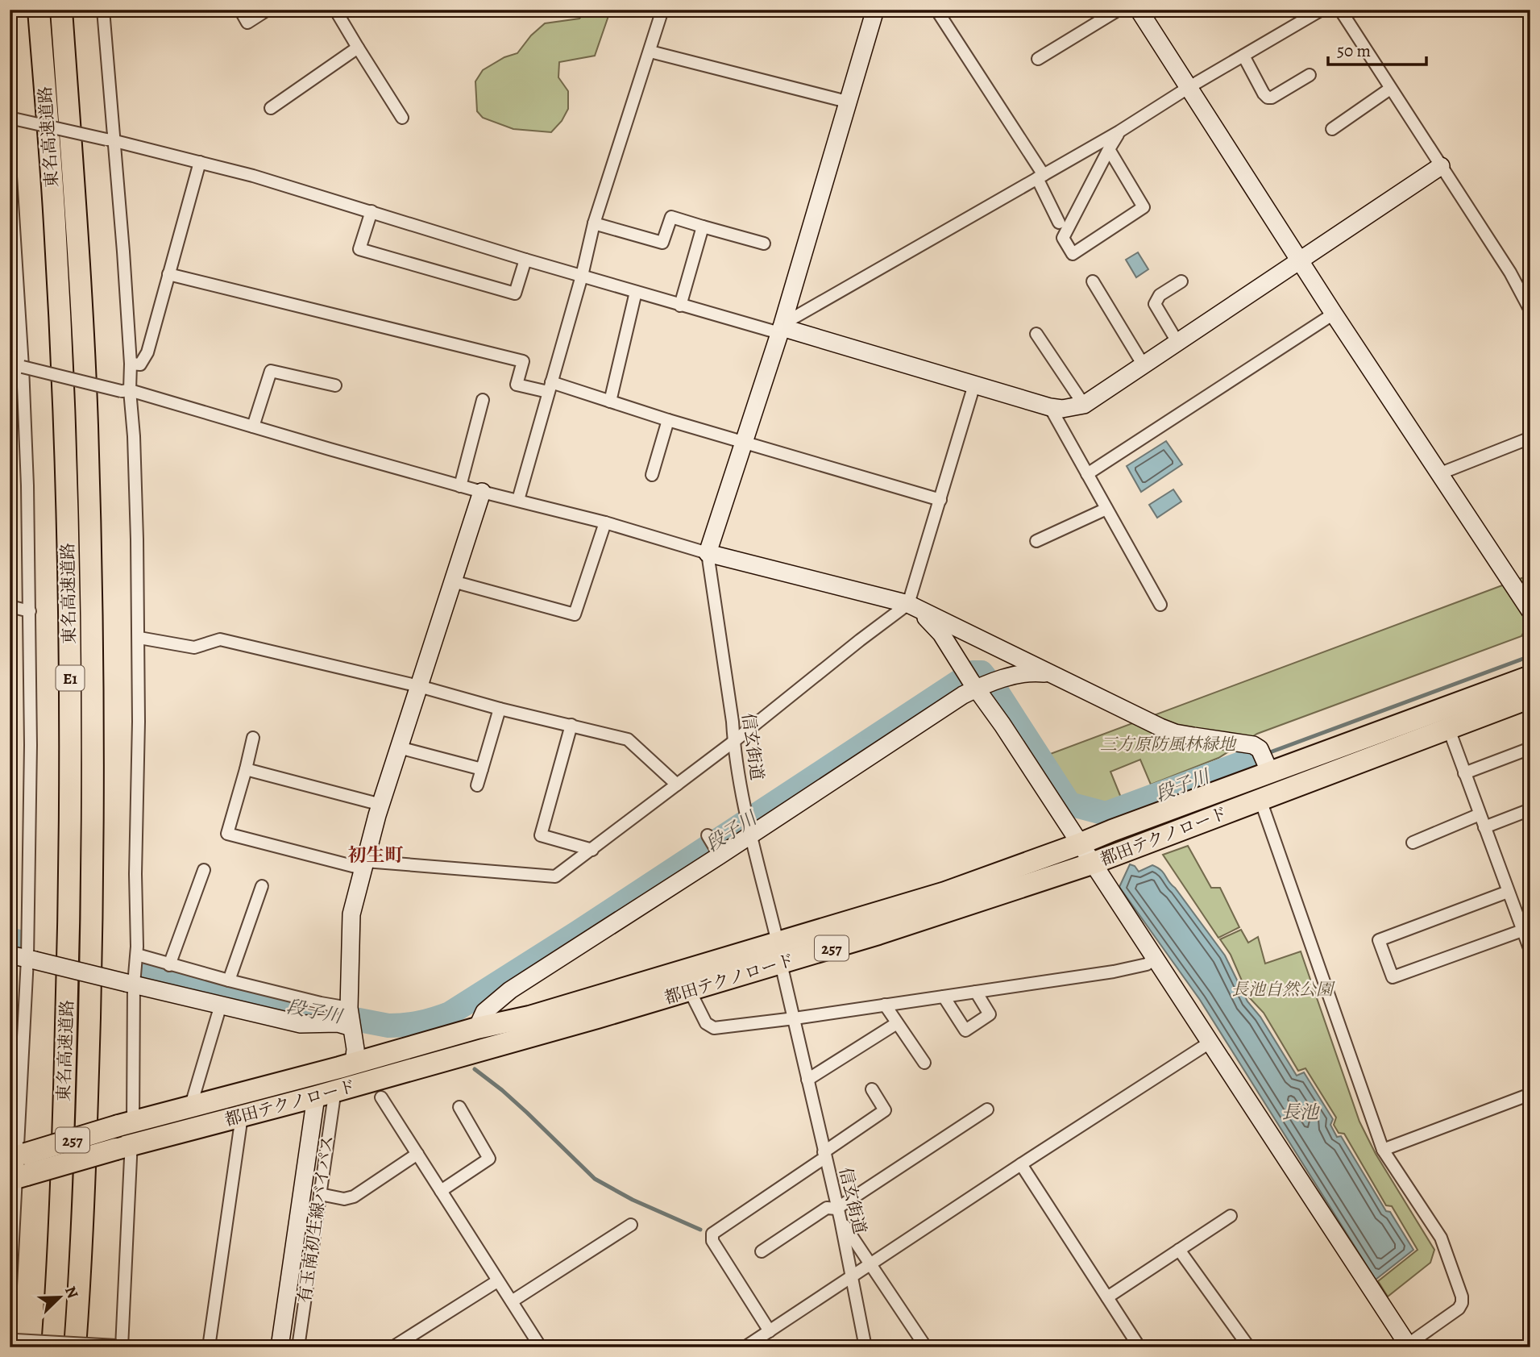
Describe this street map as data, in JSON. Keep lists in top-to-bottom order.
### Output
{
  "streets": {
    "highway": [
      "東名高速道路",
      "E1",
      "都田テクノロード",
      "257"
    ],
    "street": ["信玄街道", "有玉南初生線バイパス"]
  },
  "crossings": [
    ["信玄街道", "都田テクノロード"],
    ["都田テクノロード", "有玉南初生線バイパス"]
  ],
  "districts": ["初生町"],
  "water": ["段子川", "長池"],
  "parks": ["三方原防風林緑地", "長池自然公園"],
  "scale_bar": "50 m",
  "north": "top right"
}
